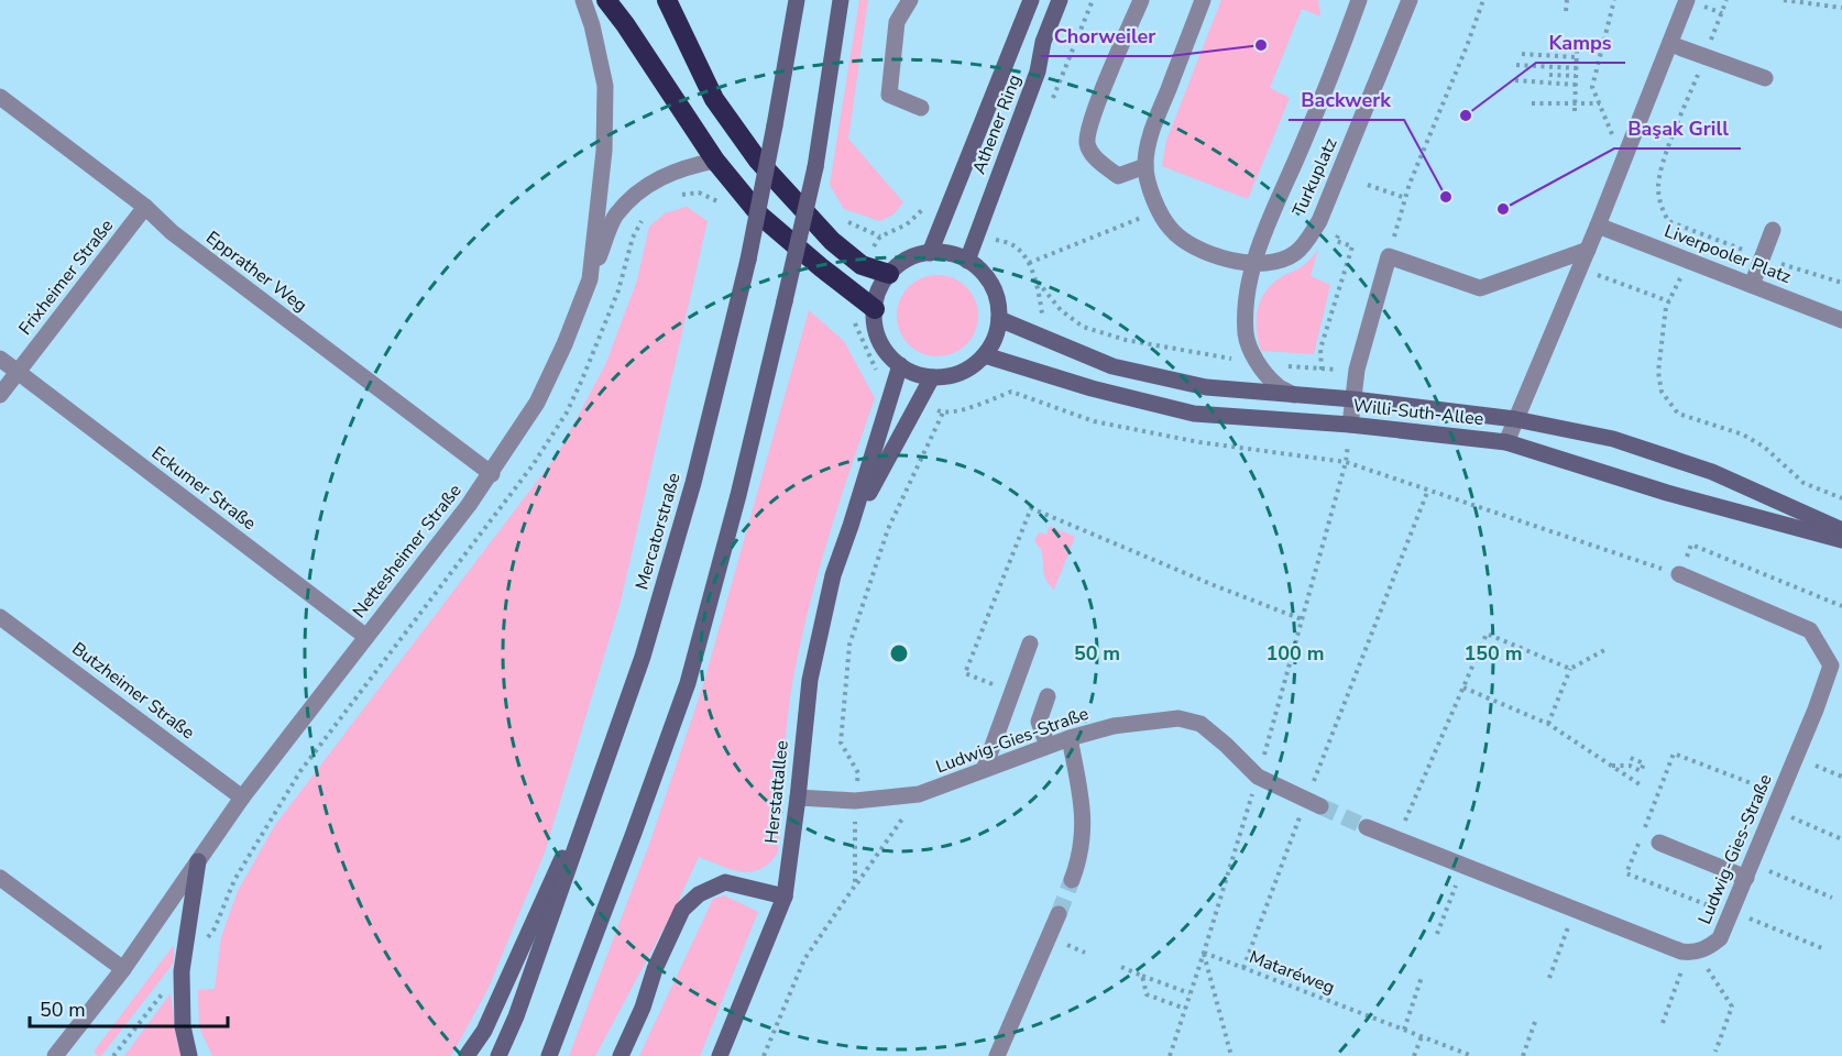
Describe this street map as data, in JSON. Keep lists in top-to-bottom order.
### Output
{
  "streets": {
    "street": [
      "Athener Ring",
      "Turkuplatz",
      "Liverpooler Platz",
      "Epprather Weg",
      "Frixheimer Straße",
      "Willi-Suth-Allee",
      "Eckumer Straße",
      "Mercatorstraße",
      "Nettesheimer Straße",
      "Butzheimer Straße",
      "Ludwig-Gies-Straße",
      "Herstattallee"
    ],
    "path": ["Mataréweg"]
  },
  "crossings": [
    ["Athener Ring", "Willi-Suth-Allee"],
    ["Athener Ring", "Herstattallee"],
    ["Turkuplatz", "Willi-Suth-Allee"],
    ["Epprather Weg", "Frixheimer Straße"],
    ["Epprather Weg", "Nettesheimer Straße"],
    ["Frixheimer Straße", "Eckumer Straße"],
    ["Willi-Suth-Allee", "Herstattallee"],
    ["Eckumer Straße", "Nettesheimer Straße"],
    ["Nettesheimer Straße", "Butzheimer Straße"],
    ["Ludwig-Gies-Straße", "Herstattallee"]
  ],
  "places": [
    "Chorweiler",
    "Kamps",
    "Backwerk",
    "Başak Grill"
  ],
  "scale_bar": "50 m",
  "rings": ["50 m", "100 m", "150 m"]
}
